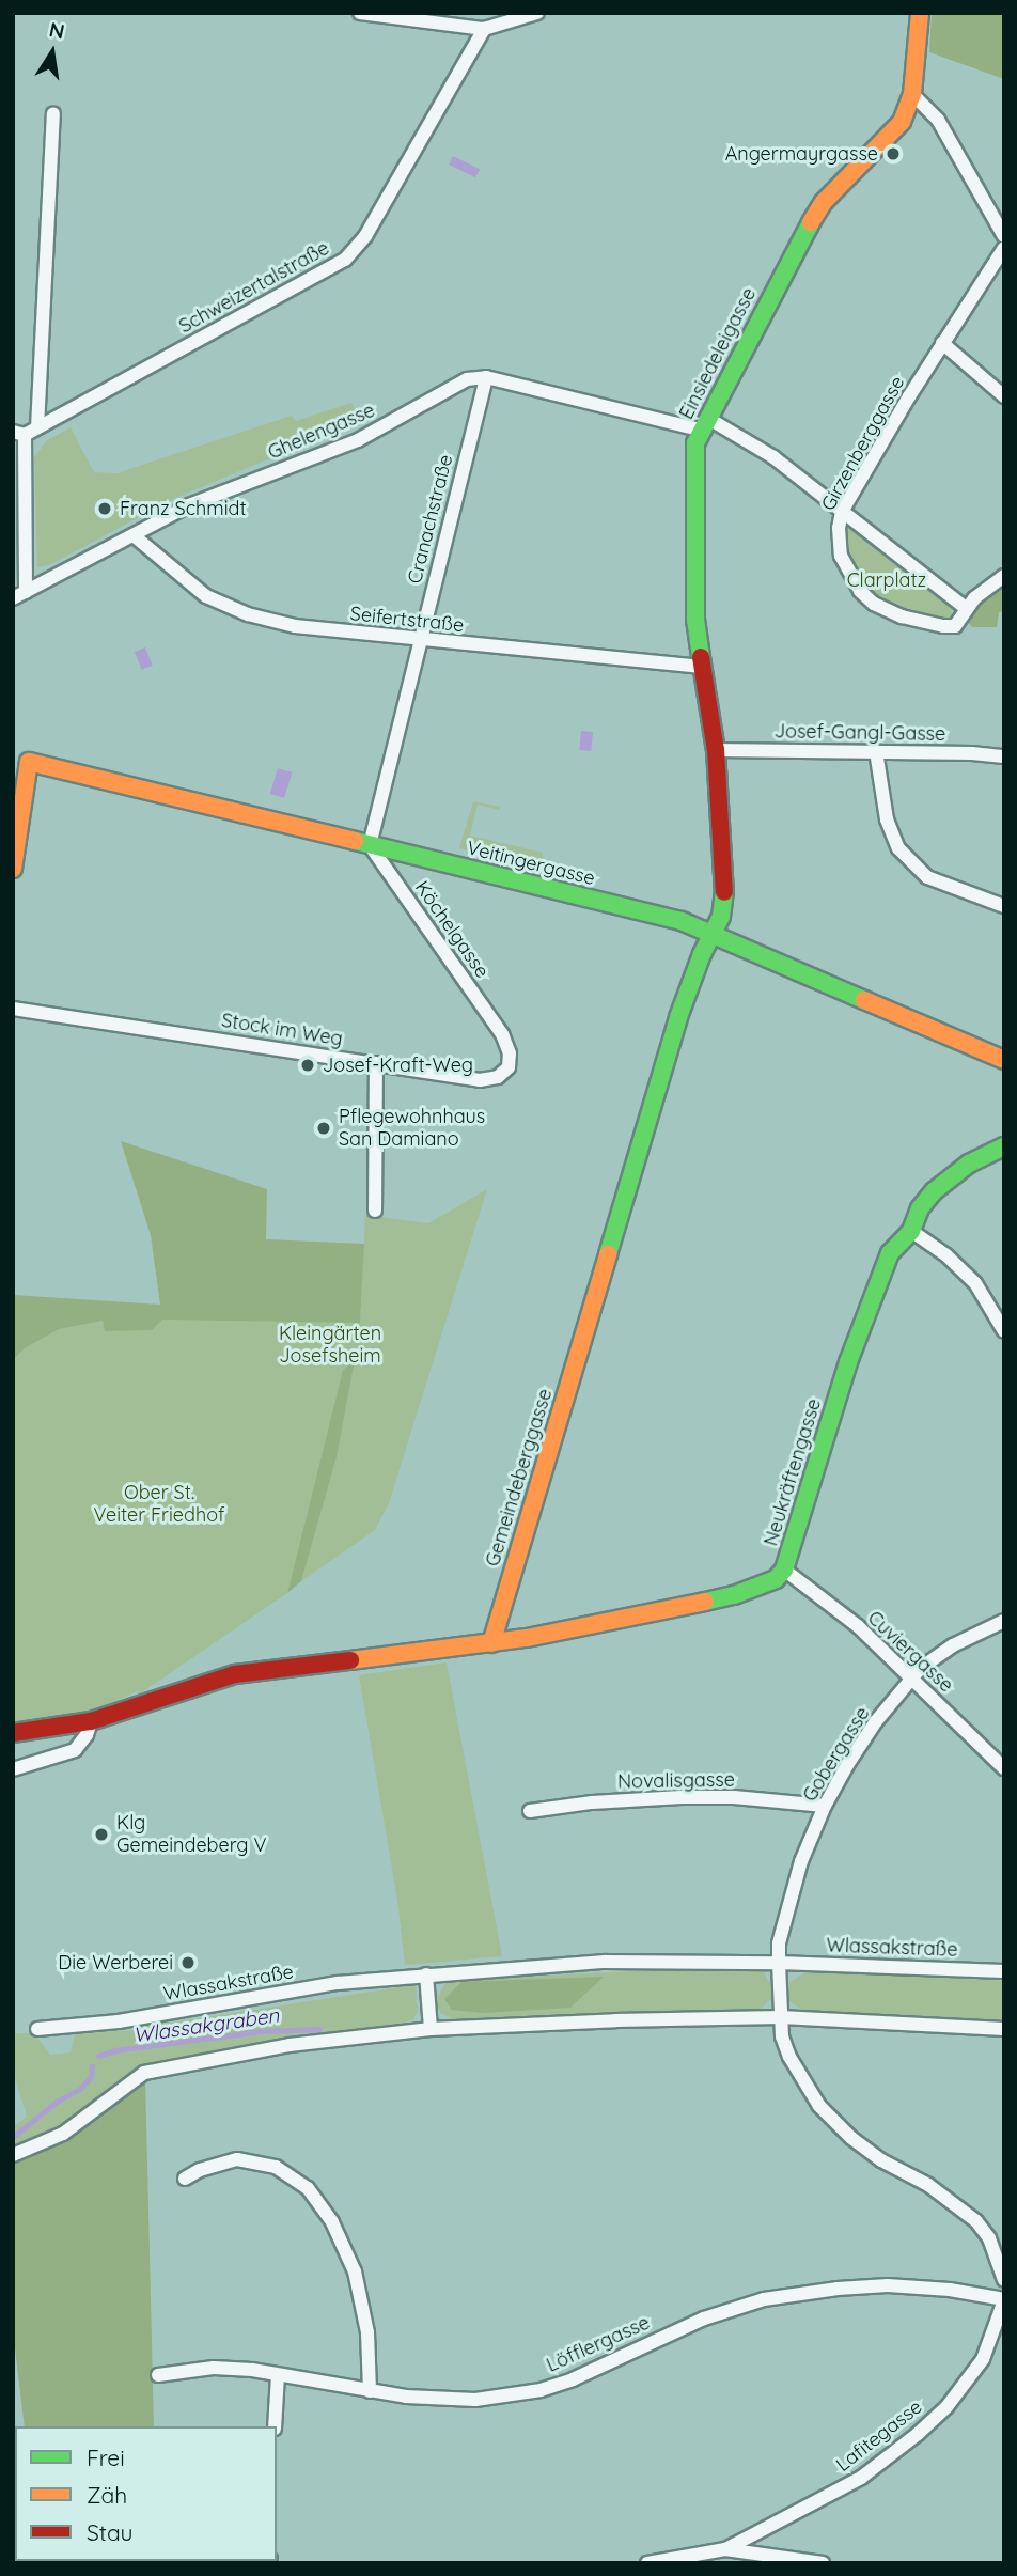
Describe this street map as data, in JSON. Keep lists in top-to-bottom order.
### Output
{
  "streets": {
    "street": [
      "Schweizertalstraße",
      "Einsiedeleigasse",
      "Ghelengasse",
      "Girzenberggasse",
      "Cranachstraße",
      "Seifertstraße",
      "Josef-Gangl-Gasse",
      "Veitingergasse",
      "Köchelgasse",
      "Stock im Weg",
      "Neukräftengasse",
      "Gemeindeberggasse",
      "Cuviergasse",
      "Gobergasse",
      "Novalisgasse",
      "Wlassakstraße",
      "Löfflergasse",
      "Lafitegasse"
    ]
  },
  "crossings": [
    ["Einsiedeleigasse", "Seifertstraße"],
    ["Einsiedeleigasse", "Josef-Gangl-Gasse"],
    ["Einsiedeleigasse", "Veitingergasse"],
    ["Einsiedeleigasse", "Gemeindeberggasse"],
    ["Ghelengasse", "Cranachstraße"],
    ["Ghelengasse", "Seifertstraße"],
    ["Cranachstraße", "Seifertstraße"],
    ["Cranachstraße", "Veitingergasse"],
    ["Cranachstraße", "Köchelgasse"],
    ["Veitingergasse", "Köchelgasse"],
    ["Veitingergasse", "Gemeindeberggasse"],
    ["Köchelgasse", "Stock im Weg"],
    ["Neukräftengasse", "Gemeindeberggasse"],
    ["Neukräftengasse", "Cuviergasse"],
    ["Cuviergasse", "Gobergasse"],
    ["Gobergasse", "Novalisgasse"],
    ["Gobergasse", "Wlassakstraße"],
    ["Löfflergasse", "Lafitegasse"]
  ],
  "water": ["Wlassakgraben"],
  "parks": ["Clarplatz", "Kleingärten Josefsheim", "Ober St. Veiter Friedhof"],
  "places": [
    "Angermayrgasse",
    "Franz Schmidt",
    "Josef-Kraft-Weg",
    "Pflegewohnhaus San Damiano",
    "Klg Gemeindeberg V",
    "Die Werberei"
  ],
  "legend": ["Frei", "Zäh", "Stau"],
  "north": "top"
}
